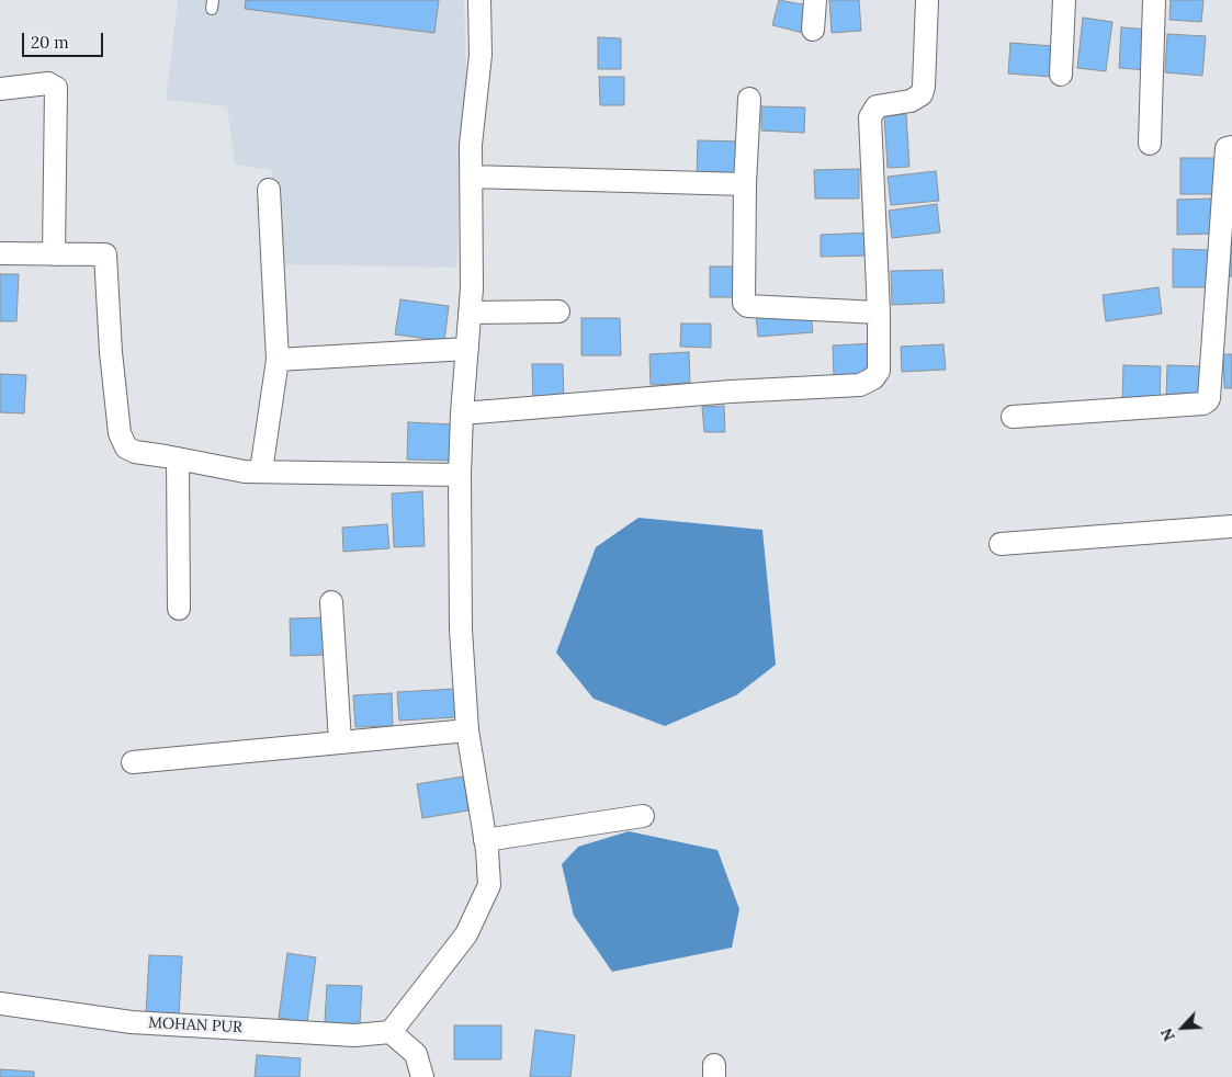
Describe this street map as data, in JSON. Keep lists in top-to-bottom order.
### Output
{
  "streets": {
    "street": ["MOHAN PUR"]
  },
  "scale_bar": "20 m",
  "north": "bottom left"
}
